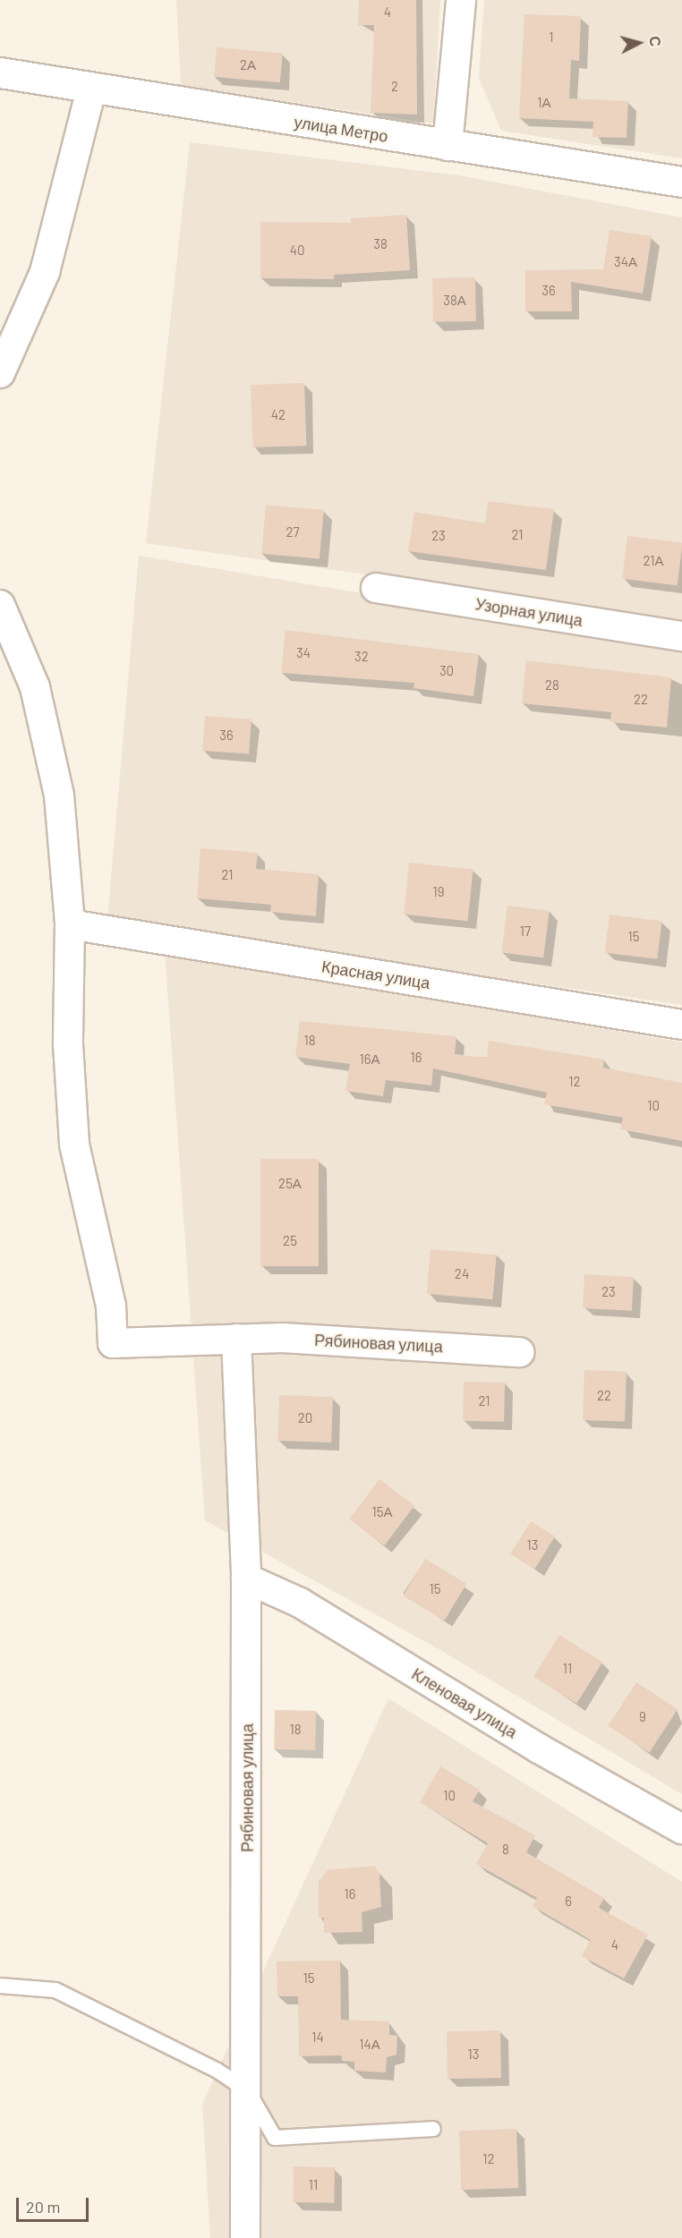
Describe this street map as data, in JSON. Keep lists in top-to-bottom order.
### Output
{
  "streets": {
    "street": [
      "улица Метро",
      "Узорная улица",
      "Красная улица",
      "Рябиновая улица",
      "Кленовая улица"
    ]
  },
  "crossings": [
    ["Красная улица", "Рябиновая улица"],
    ["Рябиновая улица", "Кленовая улица"]
  ],
  "house_numbers": [
    "4",
    "1",
    "2А",
    "2",
    "1А",
    "38",
    "40",
    "34А",
    "36",
    "38А",
    "42",
    "27",
    "21",
    "23",
    "21А",
    "34",
    "32",
    "30",
    "28",
    "22",
    "36",
    "21",
    "19",
    "17",
    "15",
    "18",
    "16",
    "16А",
    "12",
    "10",
    "25А",
    "25",
    "24",
    "23",
    "22",
    "21",
    "20",
    "15А",
    "13",
    "15",
    "11",
    "9",
    "18",
    "10",
    "8",
    "16",
    "6",
    "4",
    "15",
    "14",
    "14А",
    "13",
    "12",
    "11"
  ],
  "scale_bar": "20 m",
  "north": "right"
}
